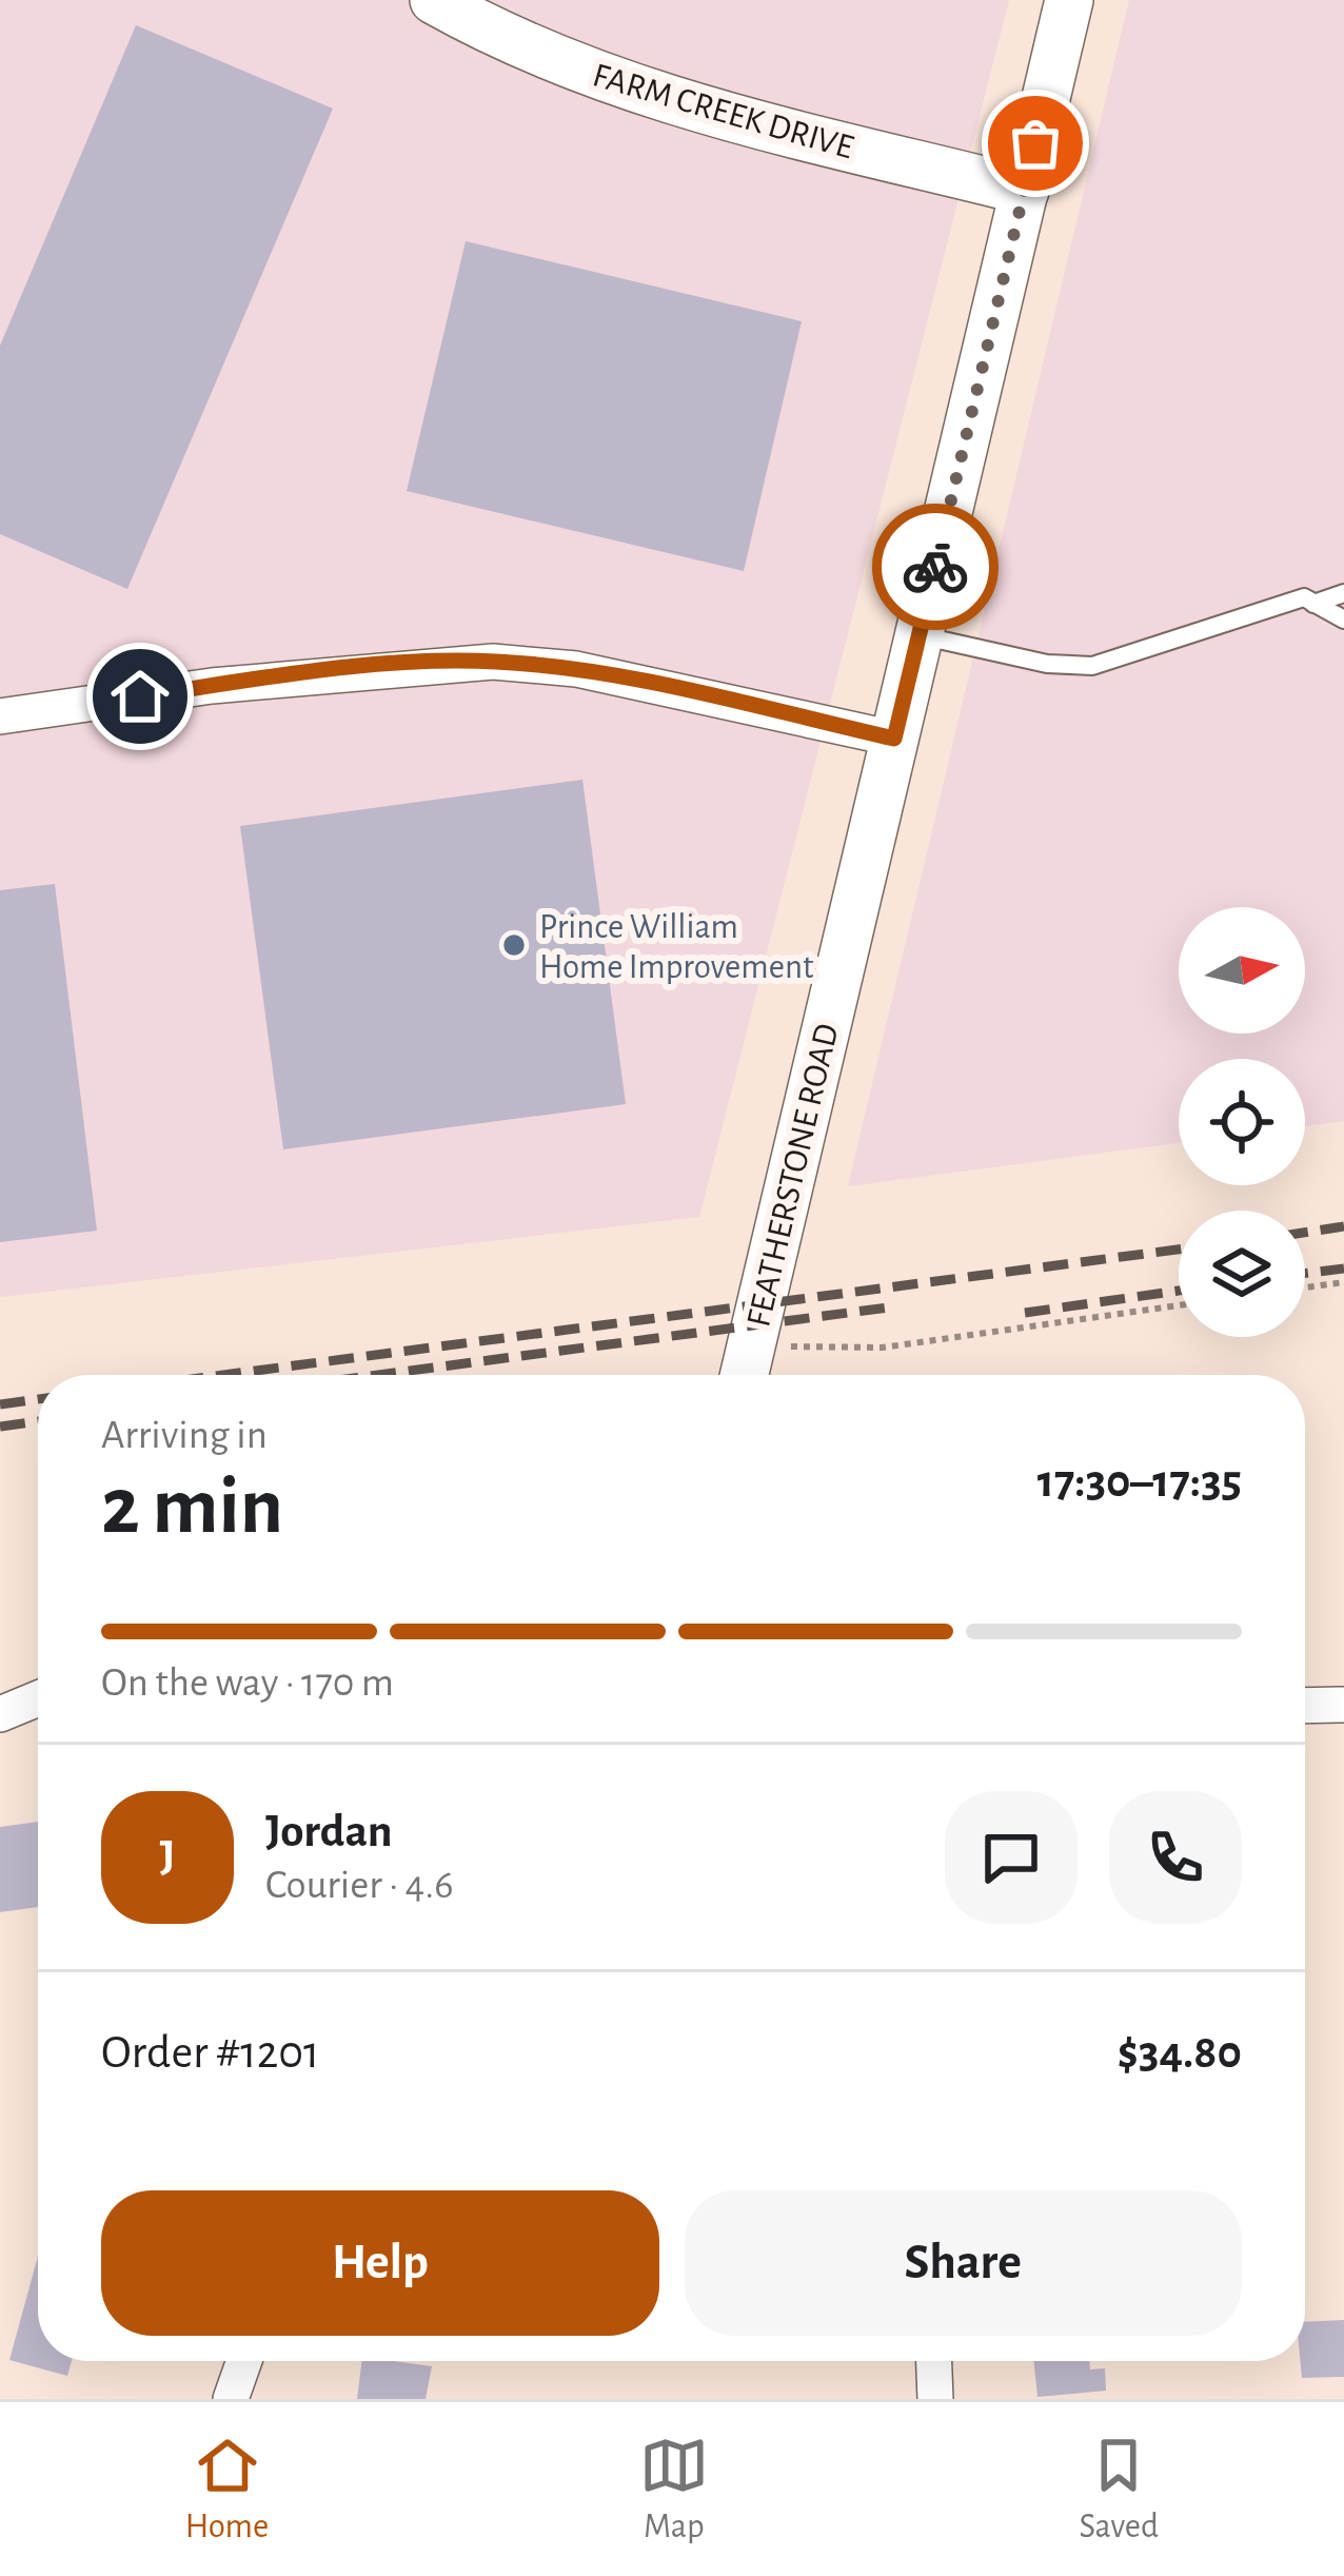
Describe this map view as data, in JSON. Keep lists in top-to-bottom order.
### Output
{
  "streets": {
    "street": ["FARM CREEK DRIVE", "FEATHERSTONE ROAD"]
  },
  "crossings": [
    ["FARM CREEK DRIVE", "FEATHERSTONE ROAD"]
  ],
  "places": ["Prince William Home Improvement"],
  "north": "right",
  "page": {
    "heading": ["2 min", "Arriving in", "17:30–17:35"],
    "panel": [
      "Jordan",
      "Courier · 4.6",
      "Order #1201",
      "$34.80"
    ],
    "bar": "On the way · 170 m",
    "round": "J",
    "buttons": ["Help", "Share"],
    "tabs": ["Home", "Map", "Saved"]
  }
}
